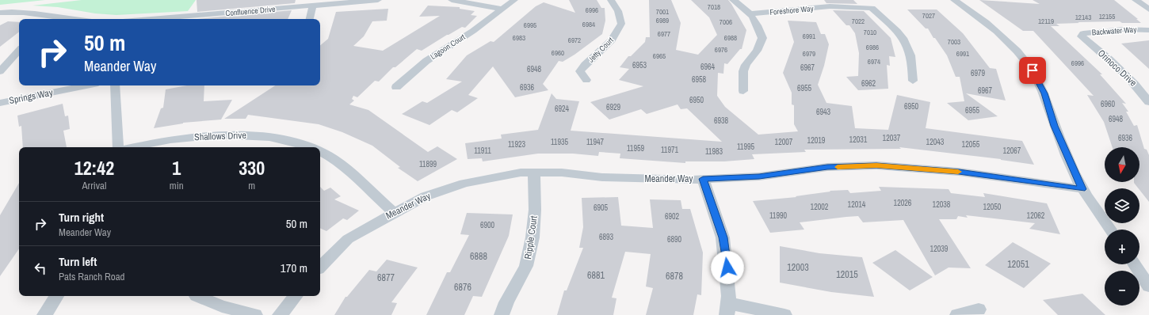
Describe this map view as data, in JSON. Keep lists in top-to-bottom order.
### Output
{
  "streets": {
    "street": [
      "Foreshore Way",
      "Confluence Drive",
      "Backwater Way",
      "Lagoon Court",
      "Jetty Court",
      "Orinoco Drive",
      "Springs Way",
      "Shallows Drive",
      "Meander Way",
      "Ripple Court"
    ]
  },
  "crossings": [
    ["Backwater Way", "Orinoco Drive"],
    ["Shallows Drive", "Meander Way"],
    ["Meander Way", "Ripple Court"]
  ],
  "house_numbers": [
    "7018",
    "6996",
    "7001",
    "7027",
    "12155",
    "12143",
    "6989",
    "7022",
    "12119",
    "7006",
    "6984",
    "6995",
    "7010",
    "6977",
    "6991",
    "6983",
    "6988",
    "6972",
    "7003",
    "6986",
    "6976",
    "6960",
    "6979",
    "6991",
    "6965",
    "6974",
    "6996",
    "6953",
    "6964",
    "6967",
    "6948",
    "6979",
    "6958",
    "6962",
    "6936",
    "6955",
    "6967",
    "6950",
    "6960",
    "6950",
    "6929",
    "6924",
    "6955",
    "6943",
    "6948",
    "6938",
    "12037",
    "6936",
    "12031",
    "12019",
    "11935",
    "11947",
    "12007",
    "12043",
    "11923",
    "12055",
    "11995",
    "11959",
    "11971",
    "11911",
    "12067",
    "11983",
    "11899",
    "12026",
    "12014",
    "12038",
    "12002",
    "12050",
    "6905",
    "11990",
    "12062",
    "6902",
    "6900",
    "6893",
    "6890",
    "12039",
    "6888",
    "12051",
    "12003",
    "12015",
    "6881",
    "6878",
    "6877",
    "6876"
  ],
  "north": "bottom",
  "page": {
    "turn": ["50 m", "Meander Way"],
    "map_buttons": ["+", "−"],
    "eta": [
      "12:42",
      "Arrival",
      "1",
      "min",
      "330",
      "m"
    ],
    "list": [
      {
        "name": "Turn right",
        "note": "Meander Way",
        "value": "50 m"
      },
      {
        "name": "Turn left",
        "note": "Pats Ranch Road",
        "value": "170 m"
      }
    ]
  }
}
